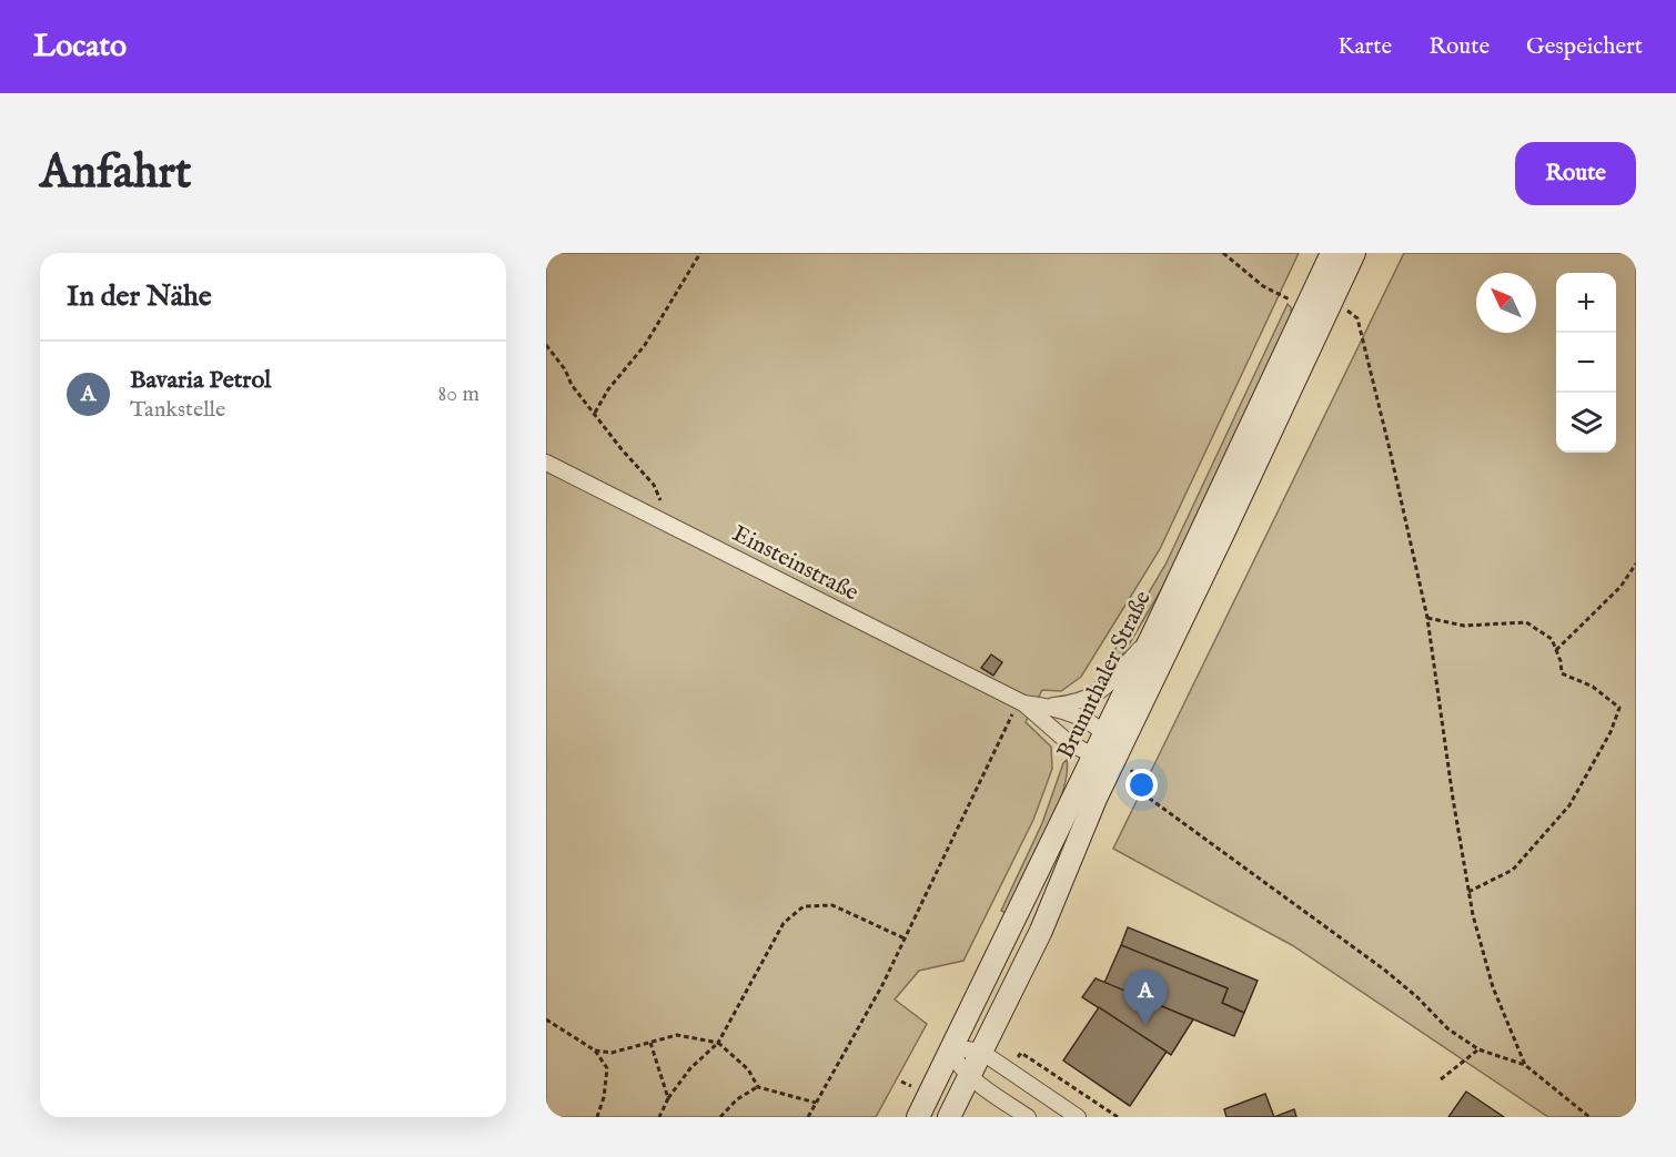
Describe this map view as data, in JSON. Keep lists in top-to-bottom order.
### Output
{
  "streets": {
    "main road": ["Brunnthaler Straße"],
    "street": ["Einsteinstraße"]
  },
  "crossings": [
    ["Einsteinstraße", "Brunnthaler Straße"]
  ],
  "north": "top left",
  "page": {
    "header": "Locato",
    "nav": ["Karte", "Route", "Gespeichert"],
    "buttons": "Route",
    "title": "Anfahrt",
    "heading": "In der Nähe",
    "map_buttons": ["+", "−"],
    "list": [
      {
        "mark": "A",
        "name": "Bavaria Petrol",
        "note": "Tankstelle",
        "value": "80 m"
      }
    ],
    "pins": "A"
  }
}
